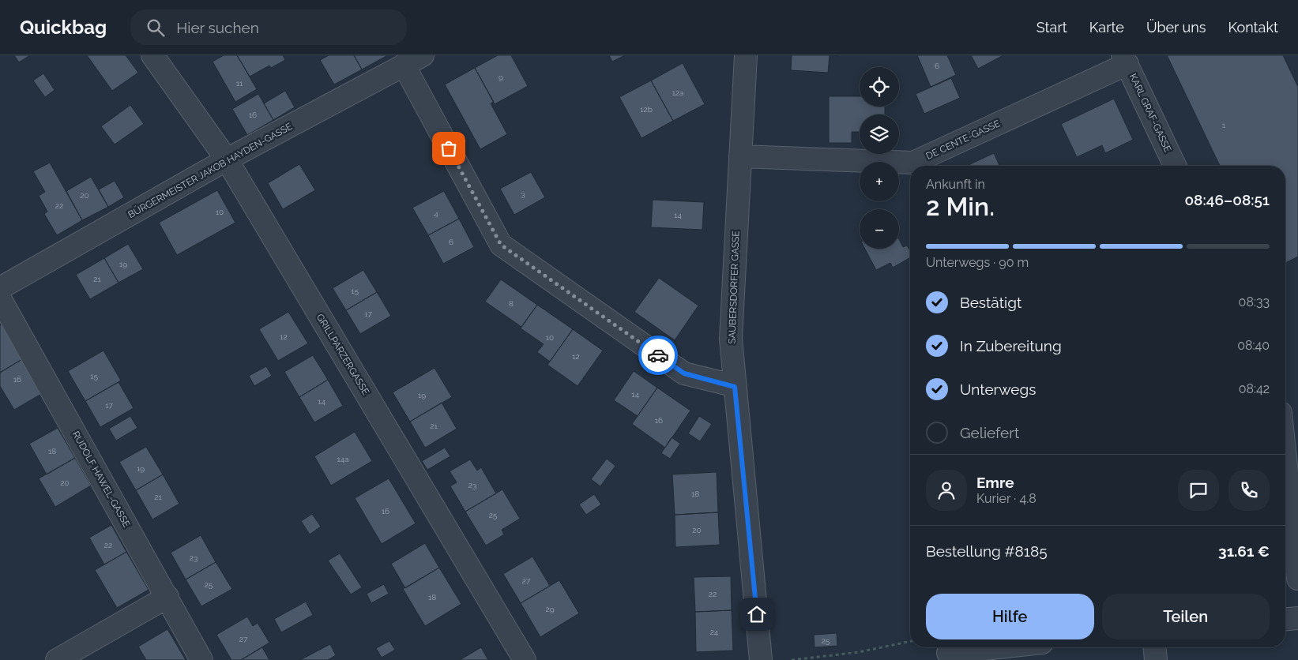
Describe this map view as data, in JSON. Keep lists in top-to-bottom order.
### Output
{
  "streets": {
    "street": [
      "KARL GRAF-GASSE",
      "DE CENTE-GASSE",
      "BÜRGERMEISTER JAKOB HAYDEN-GASSE",
      "SAUBERSDORFER GASSE",
      "GRILLPARZERGASSE",
      "RUDOLF HAWEL-GASSE"
    ]
  },
  "crossings": [
    ["KARL GRAF-GASSE", "DE CENTE-GASSE"],
    ["DE CENTE-GASSE", "SAUBERSDORFER GASSE"],
    ["BÜRGERMEISTER JAKOB HAYDEN-GASSE", "GRILLPARZERGASSE"]
  ],
  "house_numbers": [
    "6",
    "9",
    "11",
    "12a",
    "12b",
    "16",
    "1",
    "3",
    "20",
    "22",
    "10",
    "4",
    "14",
    "6",
    "19",
    "21",
    "15",
    "8",
    "17",
    "12",
    "10",
    "12",
    "15",
    "16",
    "14",
    "19",
    "14",
    "17",
    "16",
    "21",
    "18",
    "14a",
    "19",
    "20",
    "23",
    "18",
    "21",
    "16",
    "25",
    "20",
    "22",
    "23",
    "27",
    "25",
    "22",
    "18",
    "29",
    "24",
    "27",
    "25"
  ],
  "page": {
    "header": "Quickbag",
    "search": "Hier suchen",
    "nav": [
      "Start",
      "Karte",
      "Über uns",
      "Kontakt"
    ],
    "map_buttons": ["+", "−"],
    "heading": ["2 Min.", "Ankunft in", "08:46–08:51"],
    "panel": [
      "Emre",
      "Kurier · 4.8",
      "Bestellung #8185",
      "31.61 €"
    ],
    "bar": "Unterwegs · 90 m",
    "list": [
      ["Bestätigt", "08:33"],
      ["In Zubereitung", "08:40"],
      ["Unterwegs", "08:42"],
      "Geliefert"
    ],
    "buttons": ["Hilfe", "Teilen"]
  }
}
